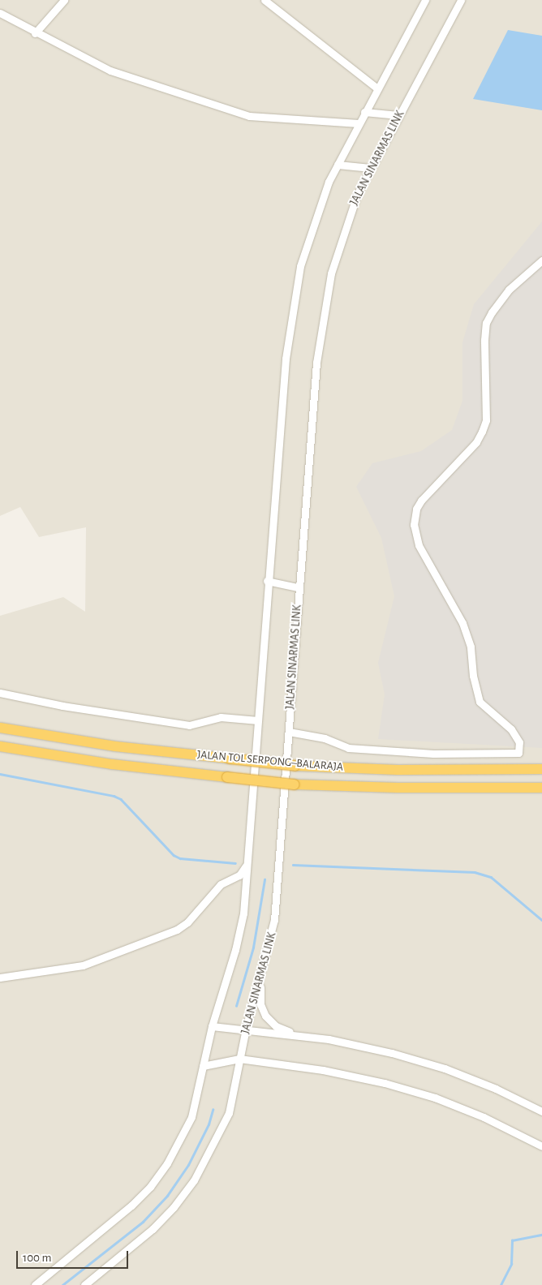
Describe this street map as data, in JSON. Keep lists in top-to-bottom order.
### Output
{
  "streets": {
    "highway": ["JALAN TOL SERPONG–BALARAJA"],
    "street": ["JALAN SINARMAS LINK"]
  },
  "scale_bar": "100 m"
}
